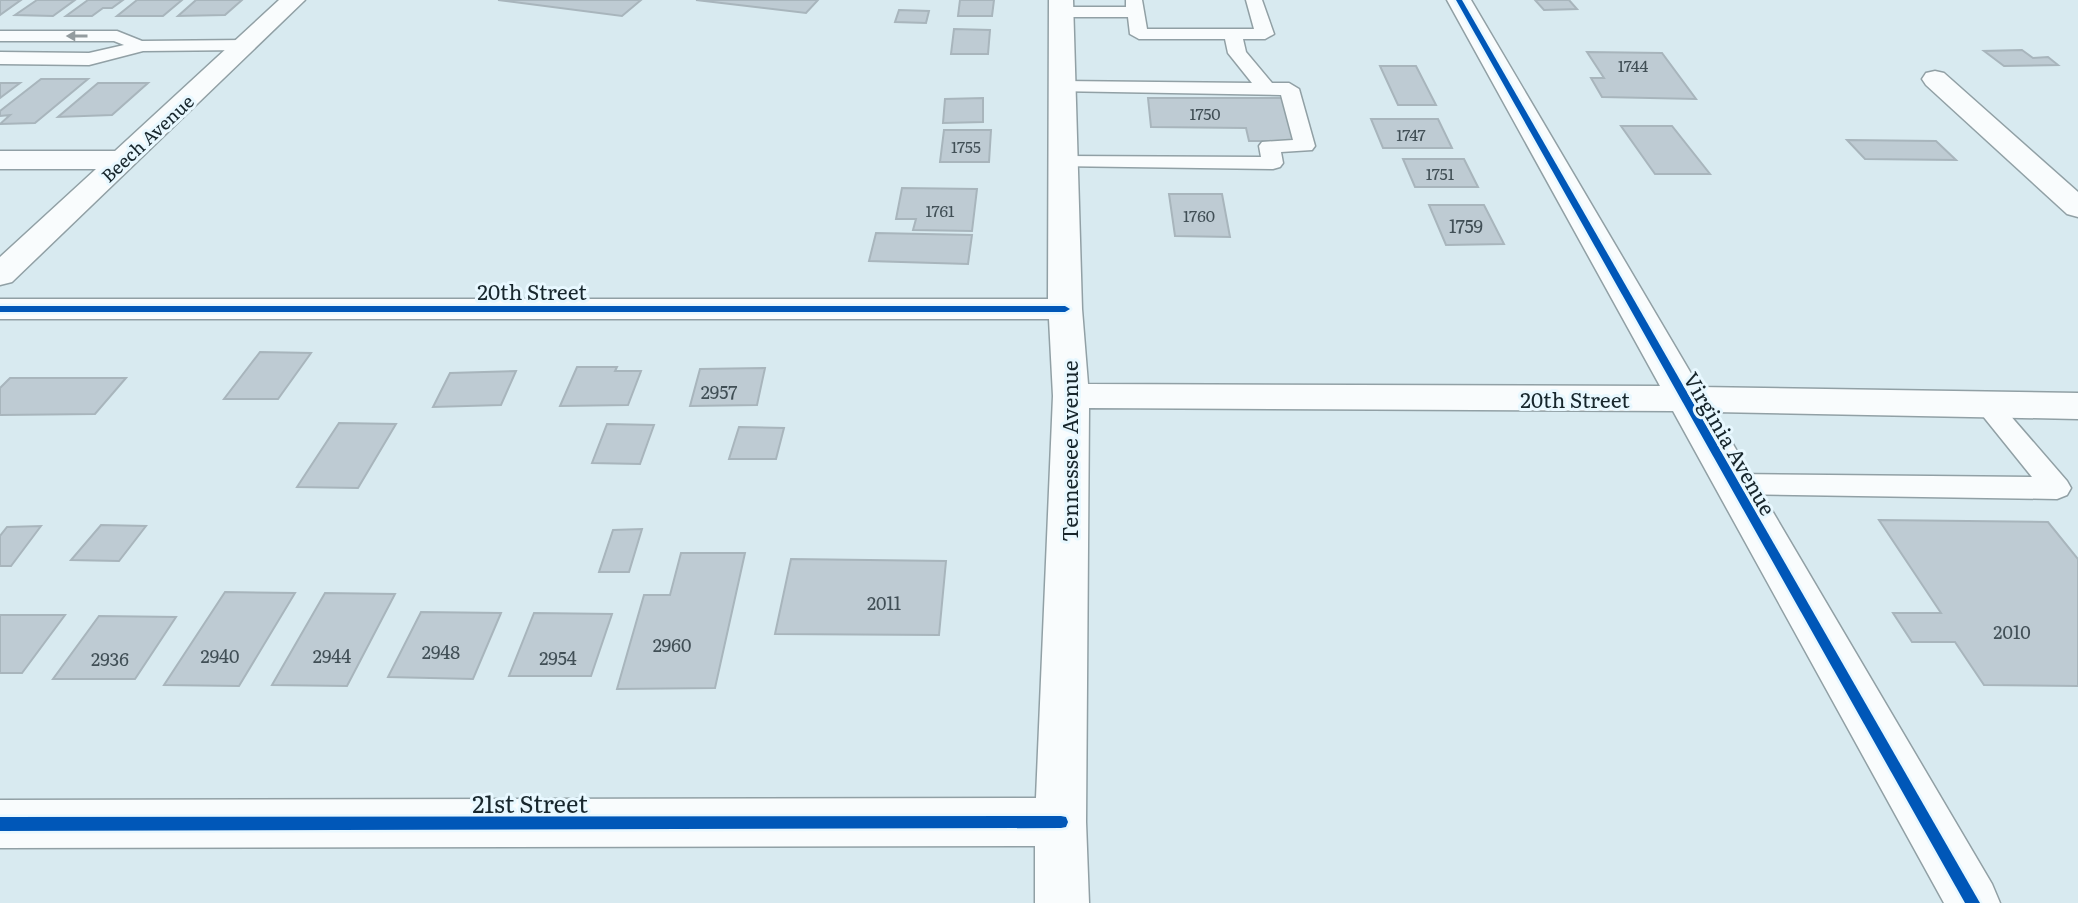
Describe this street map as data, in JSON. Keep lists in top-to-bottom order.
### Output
{
  "streets": {
    "street": [
      "Beech Avenue",
      "20th Street",
      "Virginia Avenue",
      "Tennessee Avenue",
      "21st Street"
    ]
  },
  "crossings": [
    ["20th Street", "Virginia Avenue"],
    ["20th Street", "Tennessee Avenue"],
    ["Tennessee Avenue", "21st Street"]
  ],
  "house_numbers": [
    "1744",
    "1750",
    "1747",
    "1755",
    "1751",
    "1761",
    "1760",
    "1759",
    "2957",
    "2011",
    "2010",
    "2960",
    "2948",
    "2940",
    "2944",
    "2954",
    "2936"
  ]
}
